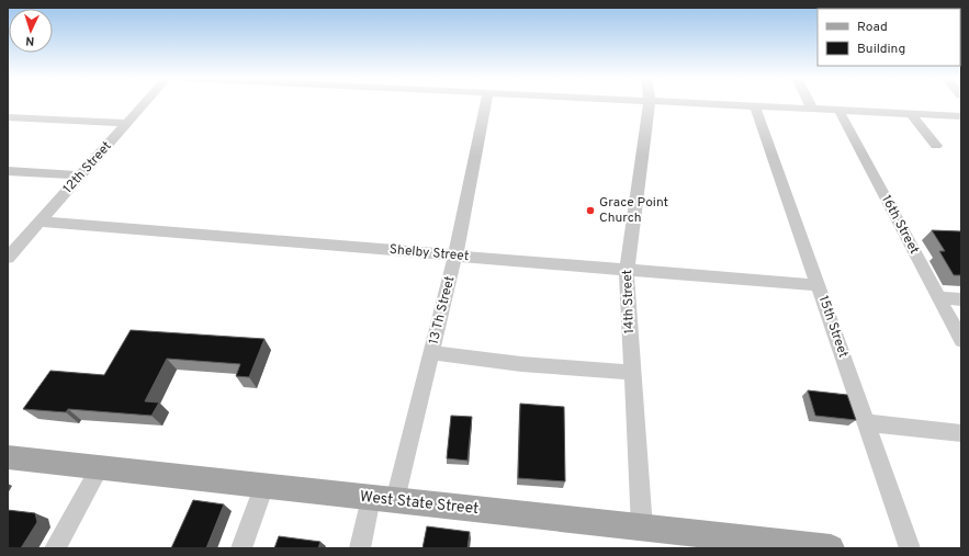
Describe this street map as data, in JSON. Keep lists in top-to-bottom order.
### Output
{
  "streets": {
    "main road": ["West State Street"],
    "street": [
      "12th Street",
      "16th Street",
      "Shelby Street",
      "14th Street",
      "13 Th Street",
      "15th Street"
    ]
  },
  "crossings": [
    ["12th Street", "Shelby Street"],
    ["Shelby Street", "14th Street"],
    ["Shelby Street", "13 Th Street"],
    ["Shelby Street", "15th Street"],
    ["14th Street", "West State Street"],
    ["13 Th Street", "West State Street"]
  ],
  "places": ["Grace Point Church"],
  "legend": ["Road", "Building"],
  "north": "bottom"
}
